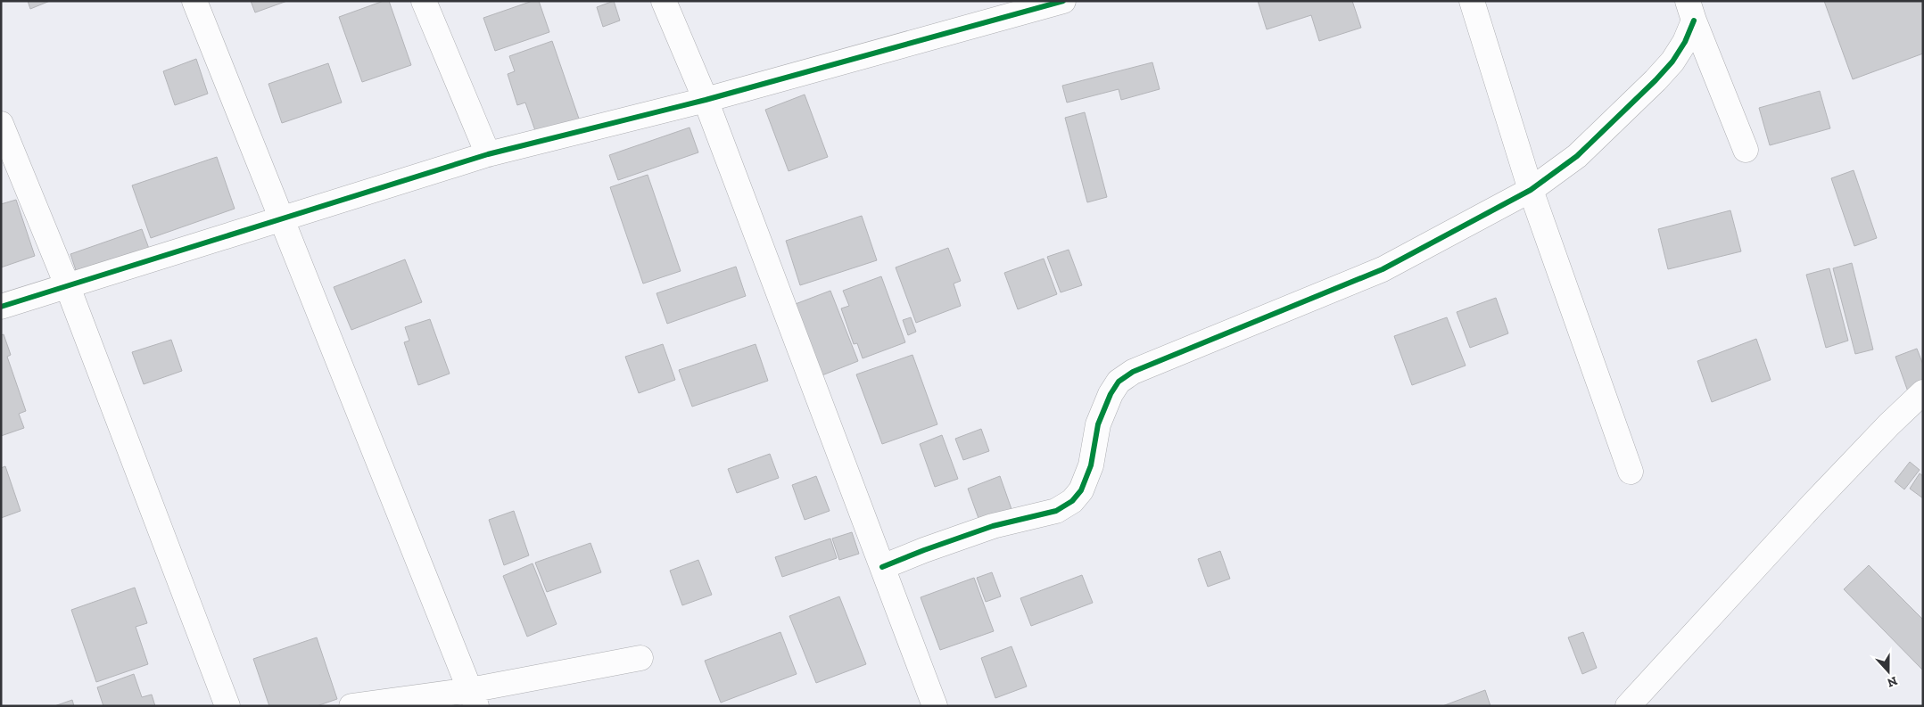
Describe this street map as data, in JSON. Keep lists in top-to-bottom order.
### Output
{
  "north": "bottom"
}
